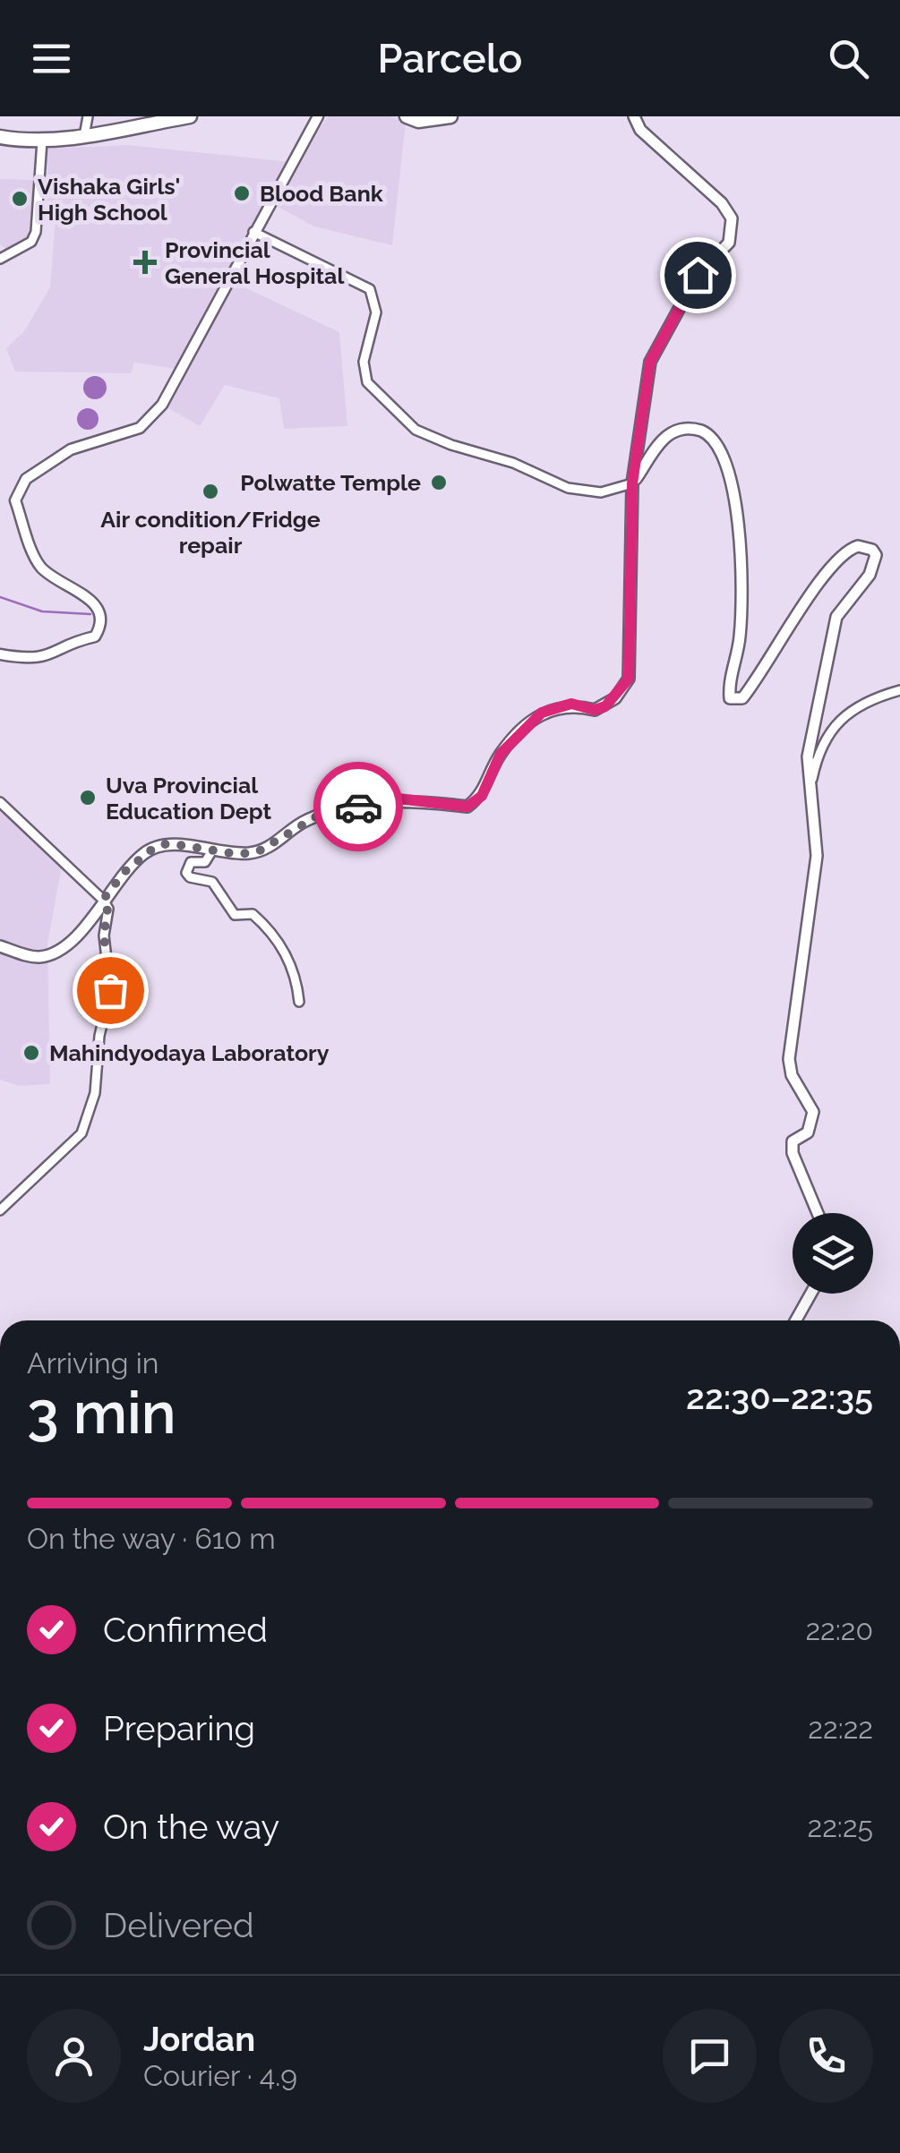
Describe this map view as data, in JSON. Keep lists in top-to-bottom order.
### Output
{
  "places": {
    "other": [
      "Blood Bank",
      "Vishaka Girls' High School",
      "Polwatte Temple",
      "Air condition/Fridge repair",
      "Uva Provincial Education Dept",
      "Mahindyodaya Laboratory"
    ],
    "health": ["Provincial General Hospital"]
  },
  "page": {
    "header": "Parcelo",
    "heading": ["3 min", "Arriving in", "22:30–22:35"],
    "panel": ["Jordan", "Courier · 4.9"],
    "bar": "On the way · 610 m",
    "list": [
      ["Confirmed", "22:20"],
      ["Preparing", "22:22"],
      ["On the way", "22:25"],
      "Delivered"
    ]
  }
}
